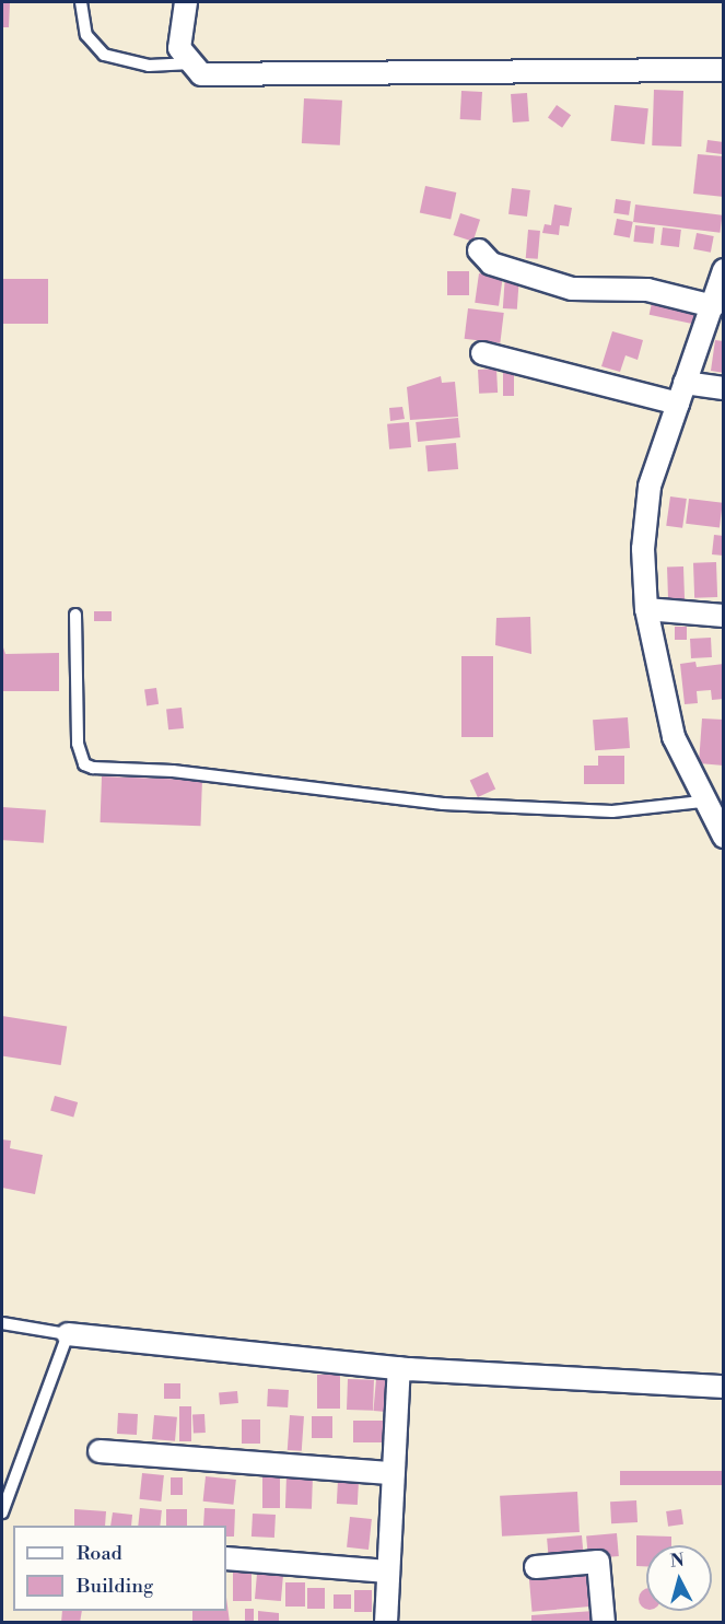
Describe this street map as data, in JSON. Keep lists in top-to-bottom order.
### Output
{
  "legend": ["Road", "Building"],
  "north": "top"
}
